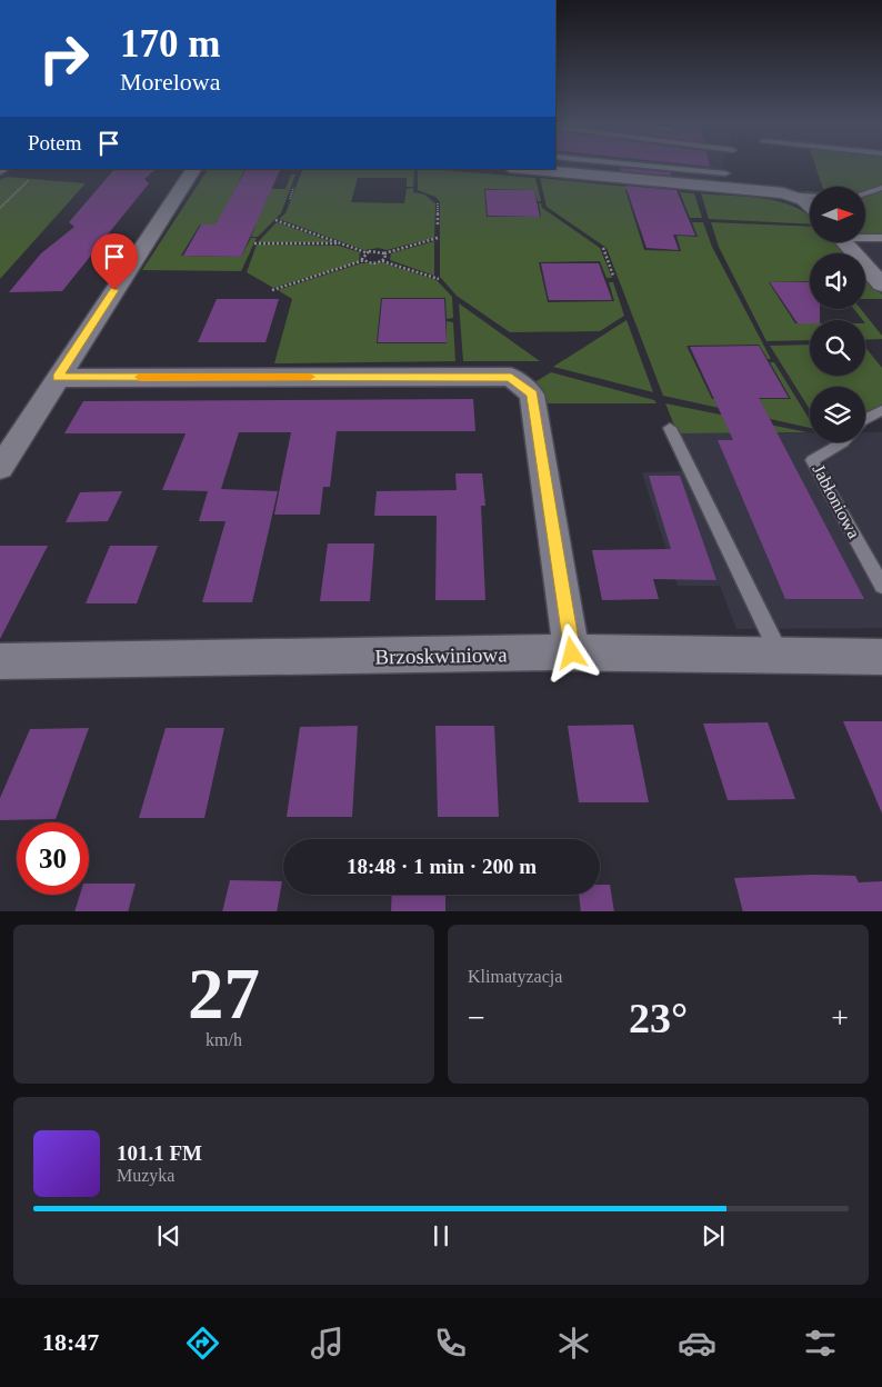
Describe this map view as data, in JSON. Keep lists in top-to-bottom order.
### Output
{
  "streets": {
    "street": ["Brzoskwiniowa"],
    "lane": ["Jabłoniowa"]
  },
  "north": "right",
  "page": {
    "turn": ["170 m", "Morelowa"],
    "then": "Potem",
    "limit": "30",
    "trip": "18:48 · 1 min · 200 m",
    "tile": [
      ["27", "km/h"],
      "Klimatyzacja"
    ],
    "heat": ["−", "23°", "+"],
    "song": ["101.1 FM", "Muzyka"],
    "tabs": "18:47"
  }
}
